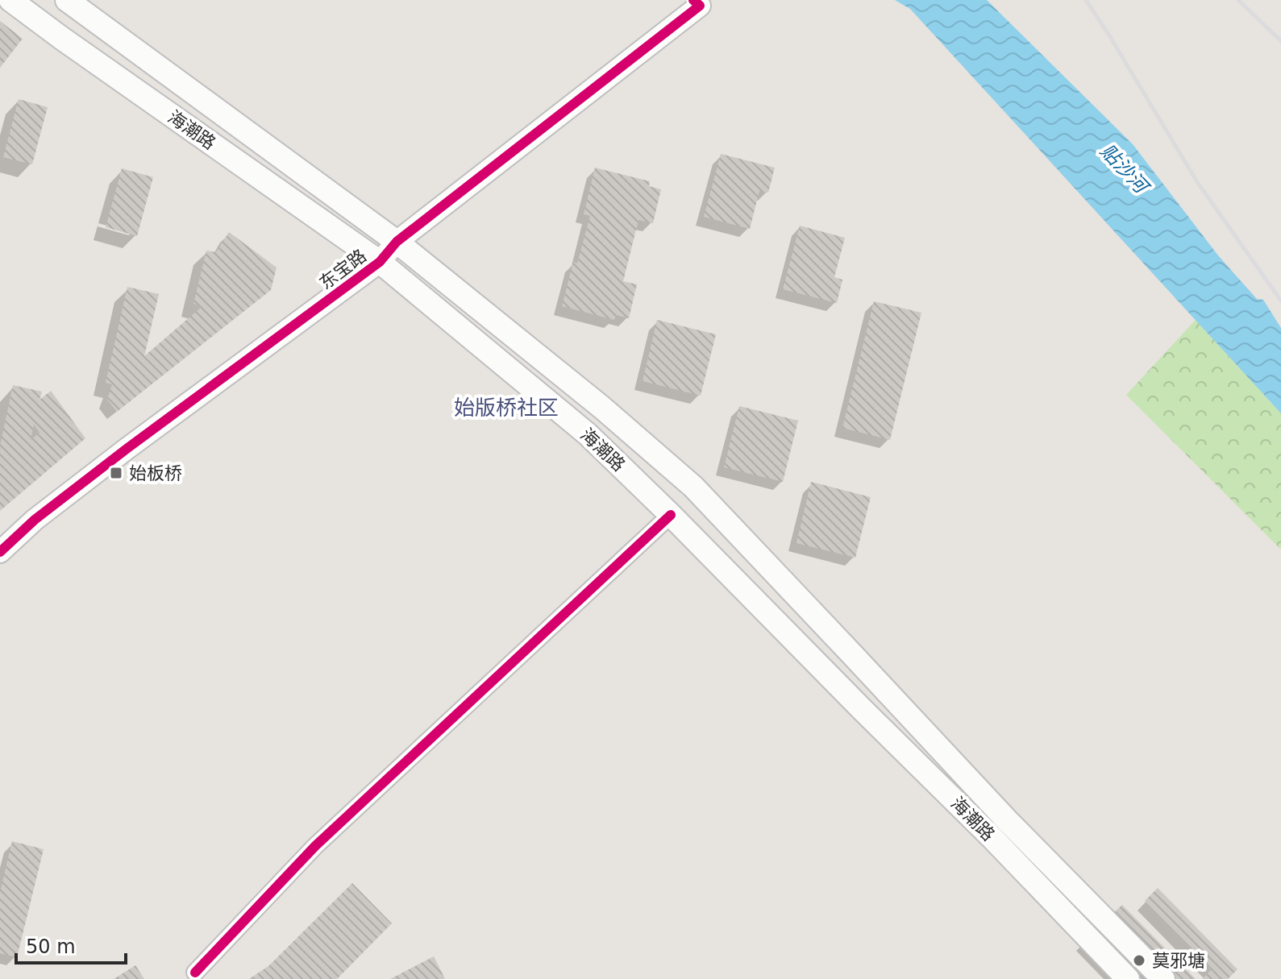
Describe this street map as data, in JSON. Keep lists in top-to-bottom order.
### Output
{
  "streets": {
    "main road": ["海潮路"],
    "street": ["东宝路"]
  },
  "crossings": [
    ["海潮路", "东宝路"]
  ],
  "districts": ["始版桥社区"],
  "water": ["贴沙河"],
  "places": {
    "transit": ["始板桥"],
    "other": ["莫邪塘"]
  },
  "scale_bar": "50 m"
}
